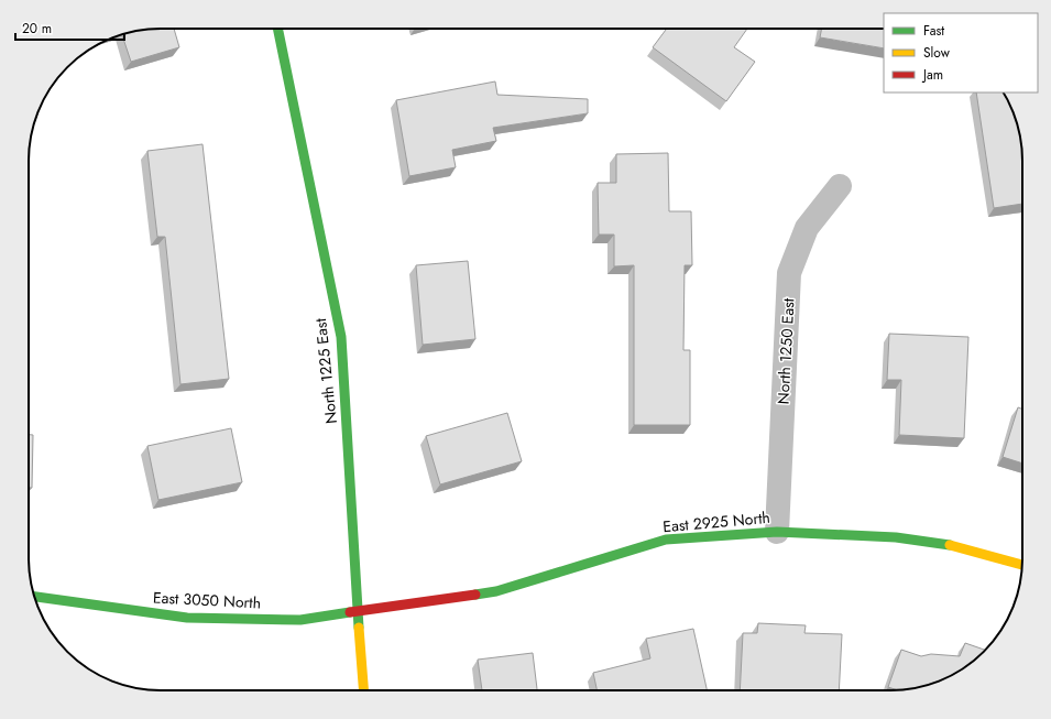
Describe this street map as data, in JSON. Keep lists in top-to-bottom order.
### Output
{
  "streets": {
    "street": [
      "North 1250 East",
      "North 1225 East",
      "East 2925 North",
      "East 3050 North"
    ]
  },
  "crossings": [
    ["North 1250 East", "East 2925 North"],
    ["North 1225 East", "East 2925 North"],
    ["North 1225 East", "East 3050 North"],
    ["East 2925 North", "East 3050 North"]
  ],
  "legend": ["Fast", "Slow", "Jam"],
  "scale_bar": "20 m"
}
